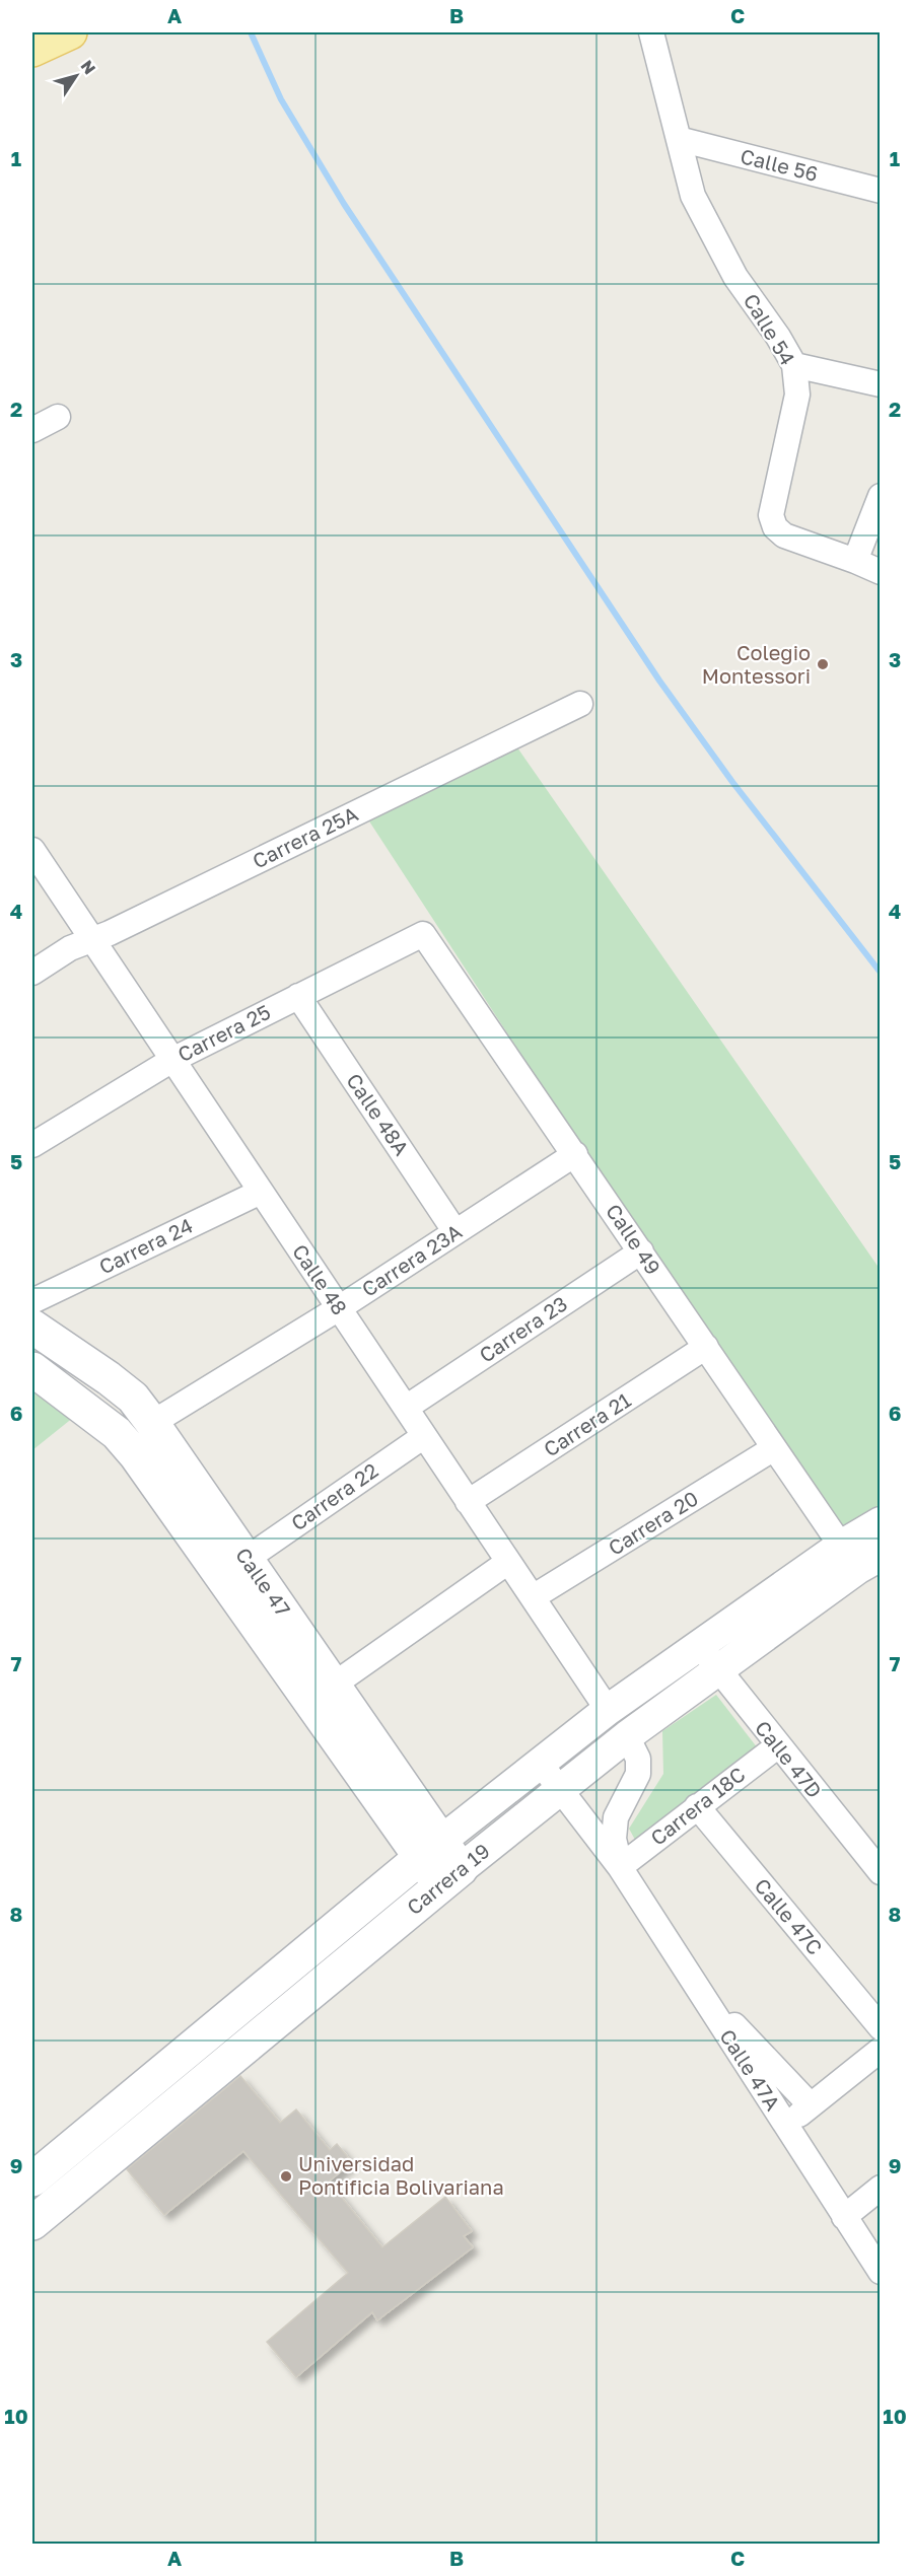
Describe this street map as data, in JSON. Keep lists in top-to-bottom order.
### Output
{
  "streets": {
    "main road": ["Calle 47", "Carrera 19"],
    "street": [
      "Calle 56",
      "Calle 54",
      "Carrera 25A",
      "Carrera 25",
      "Calle 48A",
      "Calle 49",
      "Carrera 24",
      "Carrera 23A",
      "Calle 48",
      "Carrera 23",
      "Carrera 21",
      "Carrera 22",
      "Carrera 20",
      "Calle 47D",
      "Carrera 18C",
      "Calle 47C",
      "Calle 47A"
    ]
  },
  "crossings": [
    ["Calle 56", "Calle 54"],
    ["Carrera 25A", "Calle 48"],
    ["Carrera 25", "Calle 48A"],
    ["Carrera 25", "Calle 49"],
    ["Carrera 25", "Calle 48"],
    ["Calle 48A", "Carrera 23A"],
    ["Calle 49", "Carrera 23A"],
    ["Calle 49", "Carrera 23"],
    ["Calle 49", "Carrera 21"],
    ["Calle 49", "Carrera 20"],
    ["Calle 49", "Carrera 19"],
    ["Carrera 24", "Calle 48"],
    ["Carrera 23A", "Calle 48"],
    ["Carrera 23A", "Calle 47"],
    ["Calle 48", "Carrera 23"],
    ["Calle 48", "Carrera 21"],
    ["Calle 48", "Carrera 22"],
    ["Calle 48", "Carrera 20"],
    ["Calle 48", "Carrera 19"],
    ["Carrera 22", "Calle 47"],
    ["Calle 47", "Carrera 19"],
    ["Calle 47D", "Carrera 18C"],
    ["Calle 47D", "Carrera 19"],
    ["Carrera 18C", "Calle 47C"],
    ["Carrera 18C", "Calle 47A"],
    ["Carrera 19", "Calle 47A"]
  ],
  "places": ["Colegio Montessori", "Universidad Pontificia Bolivariana"],
  "north": "top right",
  "grid": {
    "columns": ["A", "B", "C"],
    "rows": [
      "1",
      "2",
      "3",
      "4",
      "5",
      "6",
      "7",
      "8",
      "9",
      "10"
    ]
  }
}
